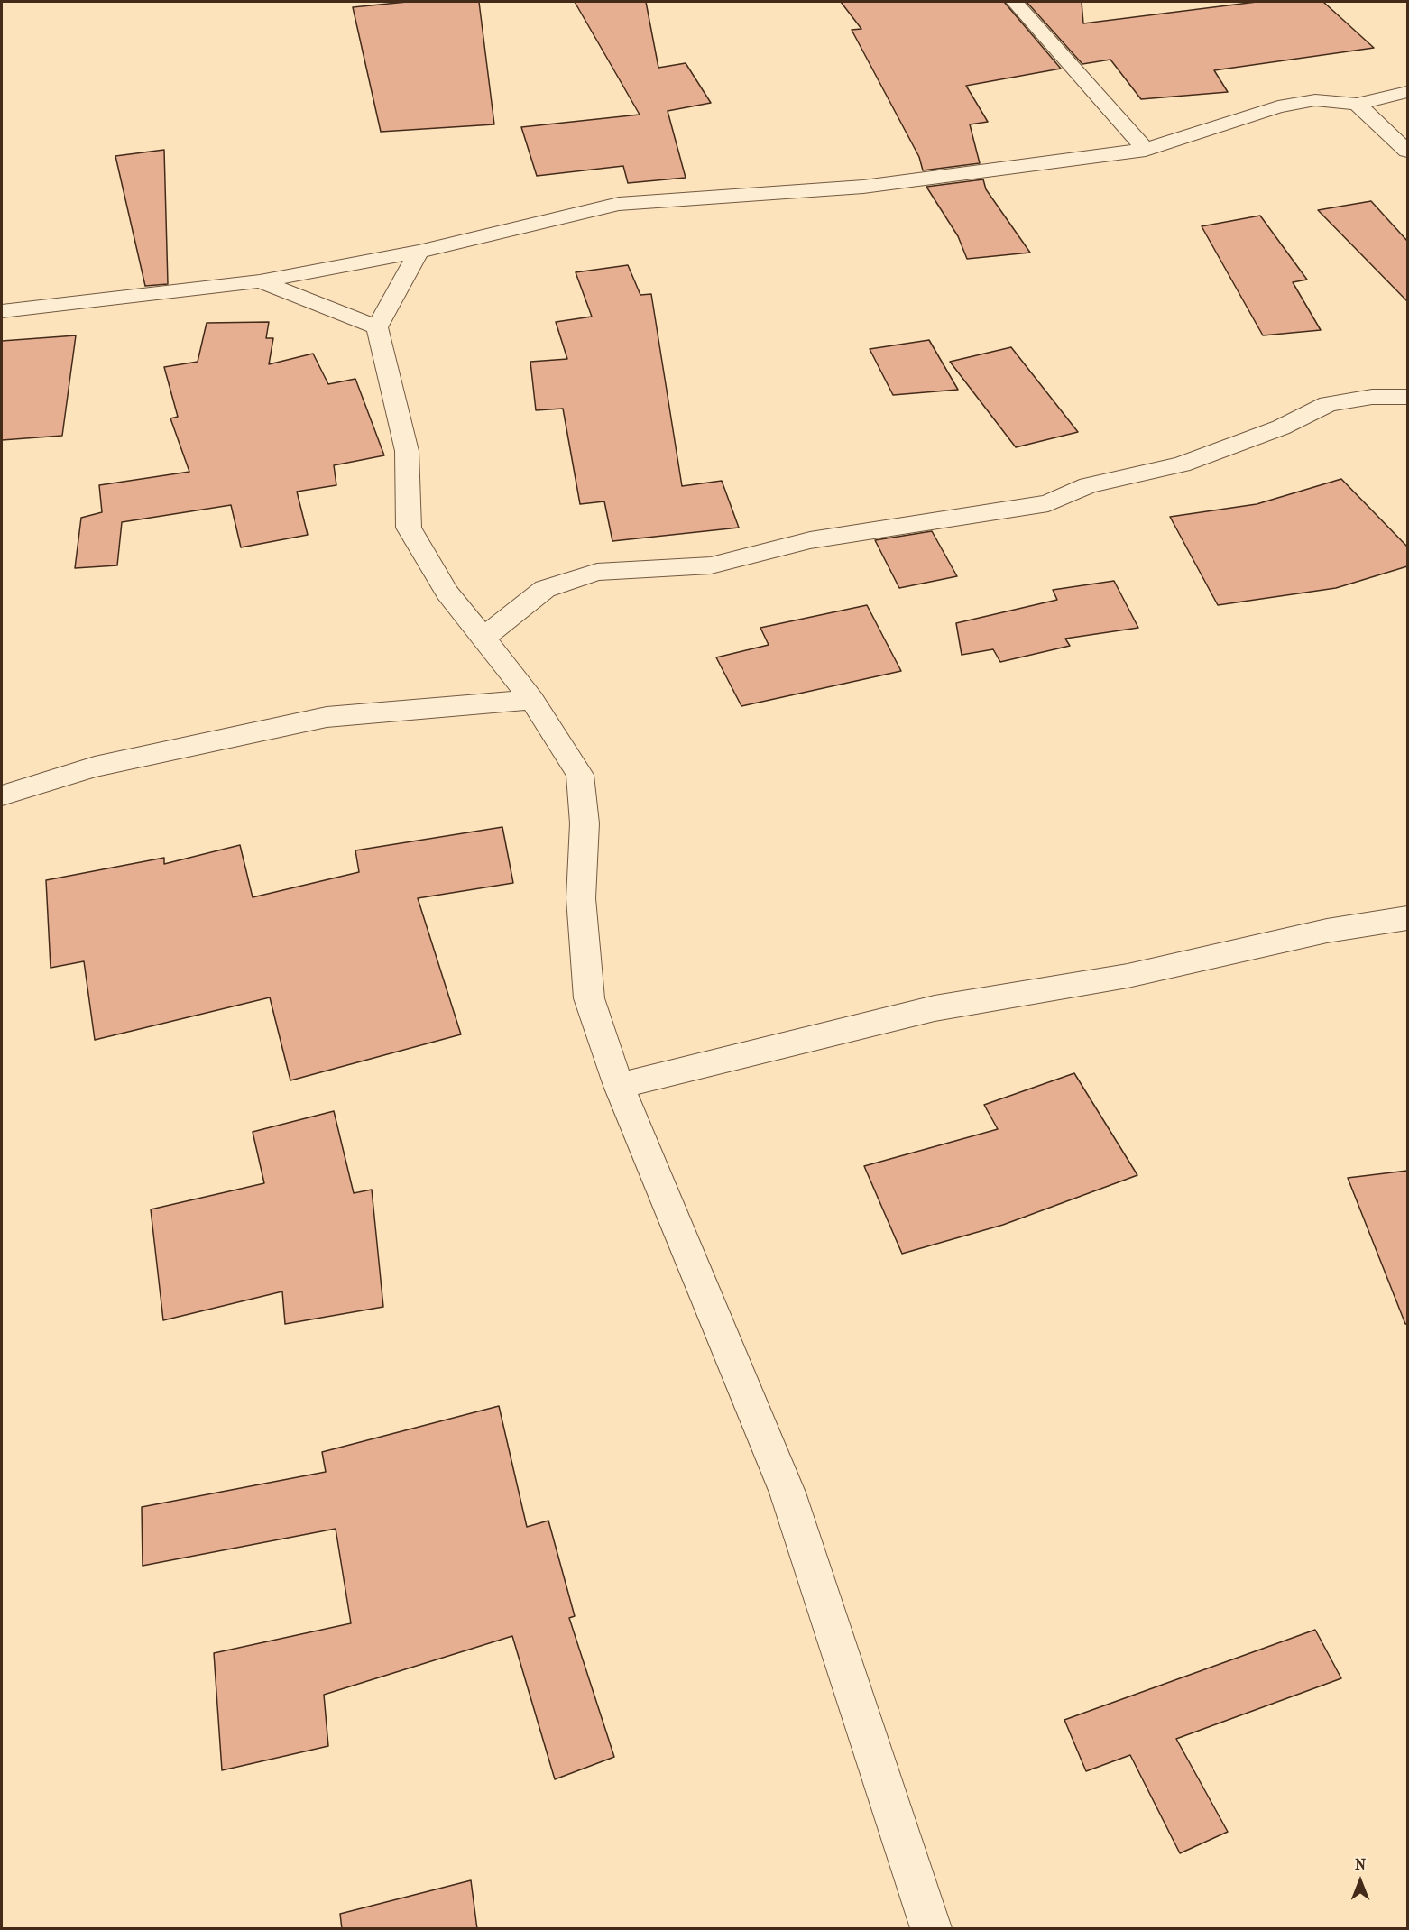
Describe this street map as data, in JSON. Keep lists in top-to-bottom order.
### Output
{
  "north": "top"
}
